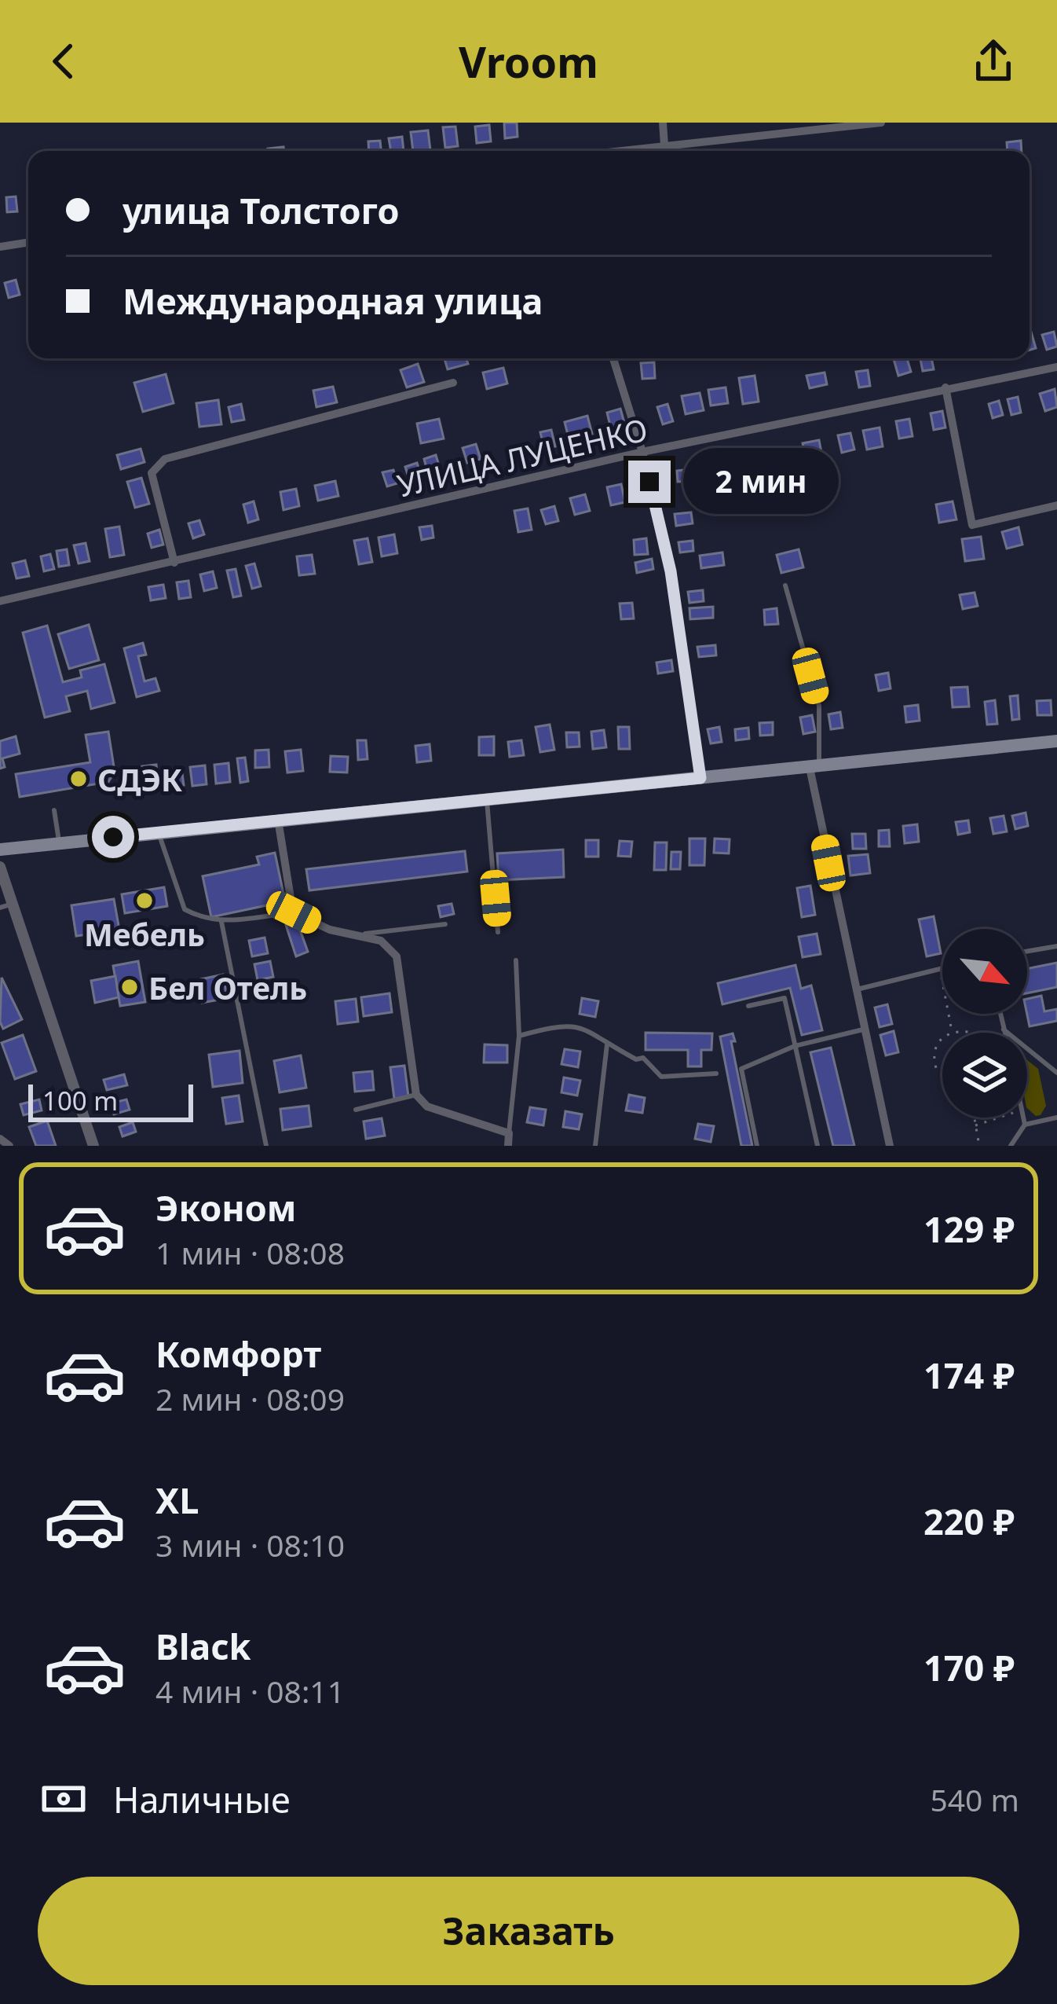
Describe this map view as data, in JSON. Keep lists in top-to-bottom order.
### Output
{
  "streets": {
    "street": ["УЛИЦА ЛУЦЕНКО"]
  },
  "places": ["СДЭК", "Мебель", "Бел Отель"],
  "scale_bar": "100 m",
  "north": "bottom right",
  "page": {
    "header": "Vroom",
    "banner": ["улица Толстого", "Международная улица"],
    "bubble": "2 мин",
    "scale": "100 m",
    "list": [
      {
        "name": "Эконом",
        "note": "1 мин · 08:08",
        "value": "129 ₽"
      },
      {
        "name": "Комфорт",
        "note": "2 мин · 08:09",
        "value": "174 ₽"
      },
      {
        "name": "XL",
        "note": "3 мин · 08:10",
        "value": "220 ₽"
      },
      {
        "name": "Black",
        "note": "4 мин · 08:11",
        "value": "170 ₽"
      }
    ],
    "pay": ["Наличные", "540 m"],
    "buttons": "Заказать"
  }
}
